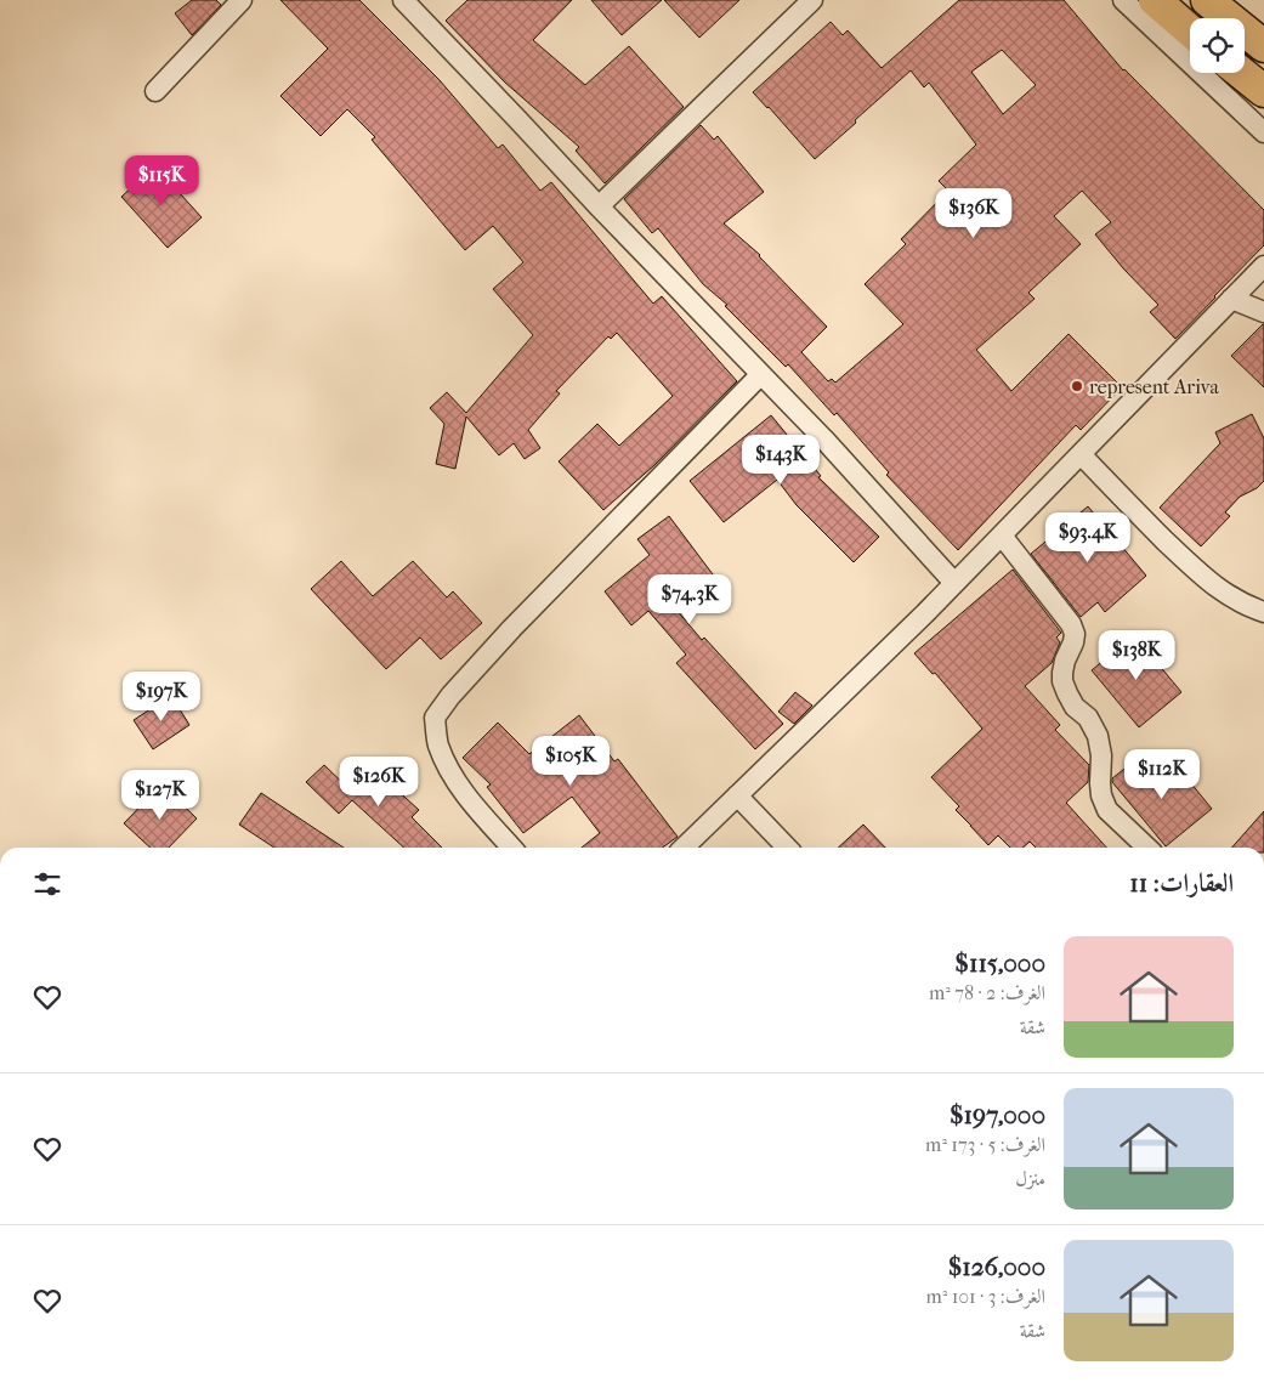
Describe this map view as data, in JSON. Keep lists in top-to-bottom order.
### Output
{
  "places": ["represent Ariva"],
  "page": {
    "price": [
      "$115K",
      "$136K",
      "$143K",
      "$93.4K",
      "$74.3K",
      "$138K",
      "$197K",
      "$105K",
      "$112K",
      "$126K",
      "$127K"
    ],
    "heading": "العقارات: 11",
    "list": [
      {
        "name": "$115,000",
        "note": "الغرف: 2 · 78 m² · شقة"
      },
      {
        "name": "$197,000",
        "note": "الغرف: 5 · 173 m² · منزل"
      },
      {
        "name": "$126,000",
        "note": "الغرف: 3 · 101 m² · شقة"
      }
    ]
  }
}
